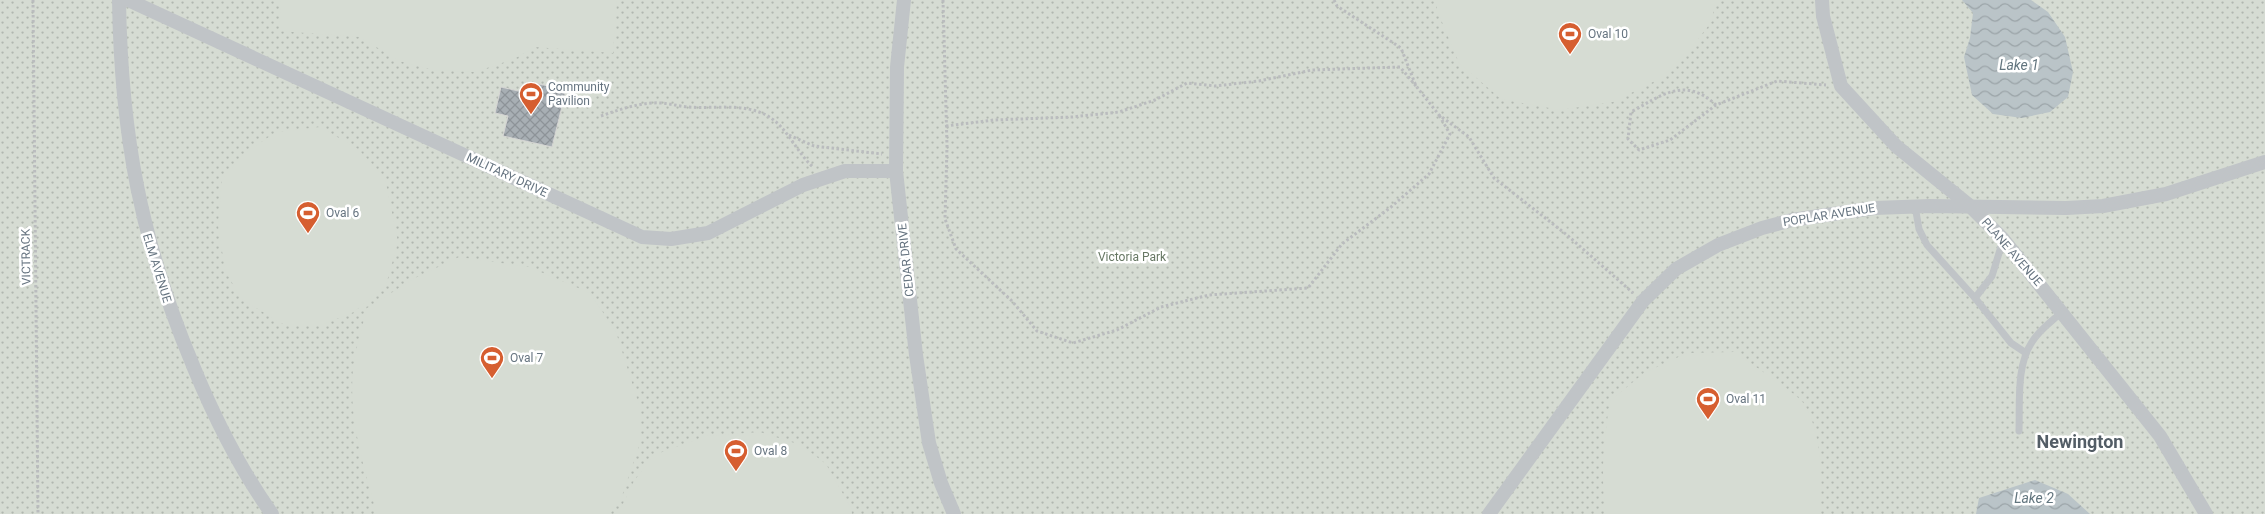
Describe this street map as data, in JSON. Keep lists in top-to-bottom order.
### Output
{
  "streets": {
    "street": [
      "MILITARY DRIVE",
      "POPLAR AVENUE",
      "PLANE AVENUE",
      "CEDAR DRIVE",
      "ELM AVENUE"
    ],
    "path": ["VICTRACK"]
  },
  "crossings": [
    ["MILITARY DRIVE", "CEDAR DRIVE"],
    ["POPLAR AVENUE", "PLANE AVENUE"]
  ],
  "districts": ["Newington"],
  "water": ["Lake 1", "Lake 2"],
  "parks": ["Victoria Park"],
  "places": {
    "sports": [
      "Oval 10",
      "Community Pavilion",
      "Oval 6",
      "Oval 7",
      "Oval 11",
      "Oval 8"
    ]
  }
}
